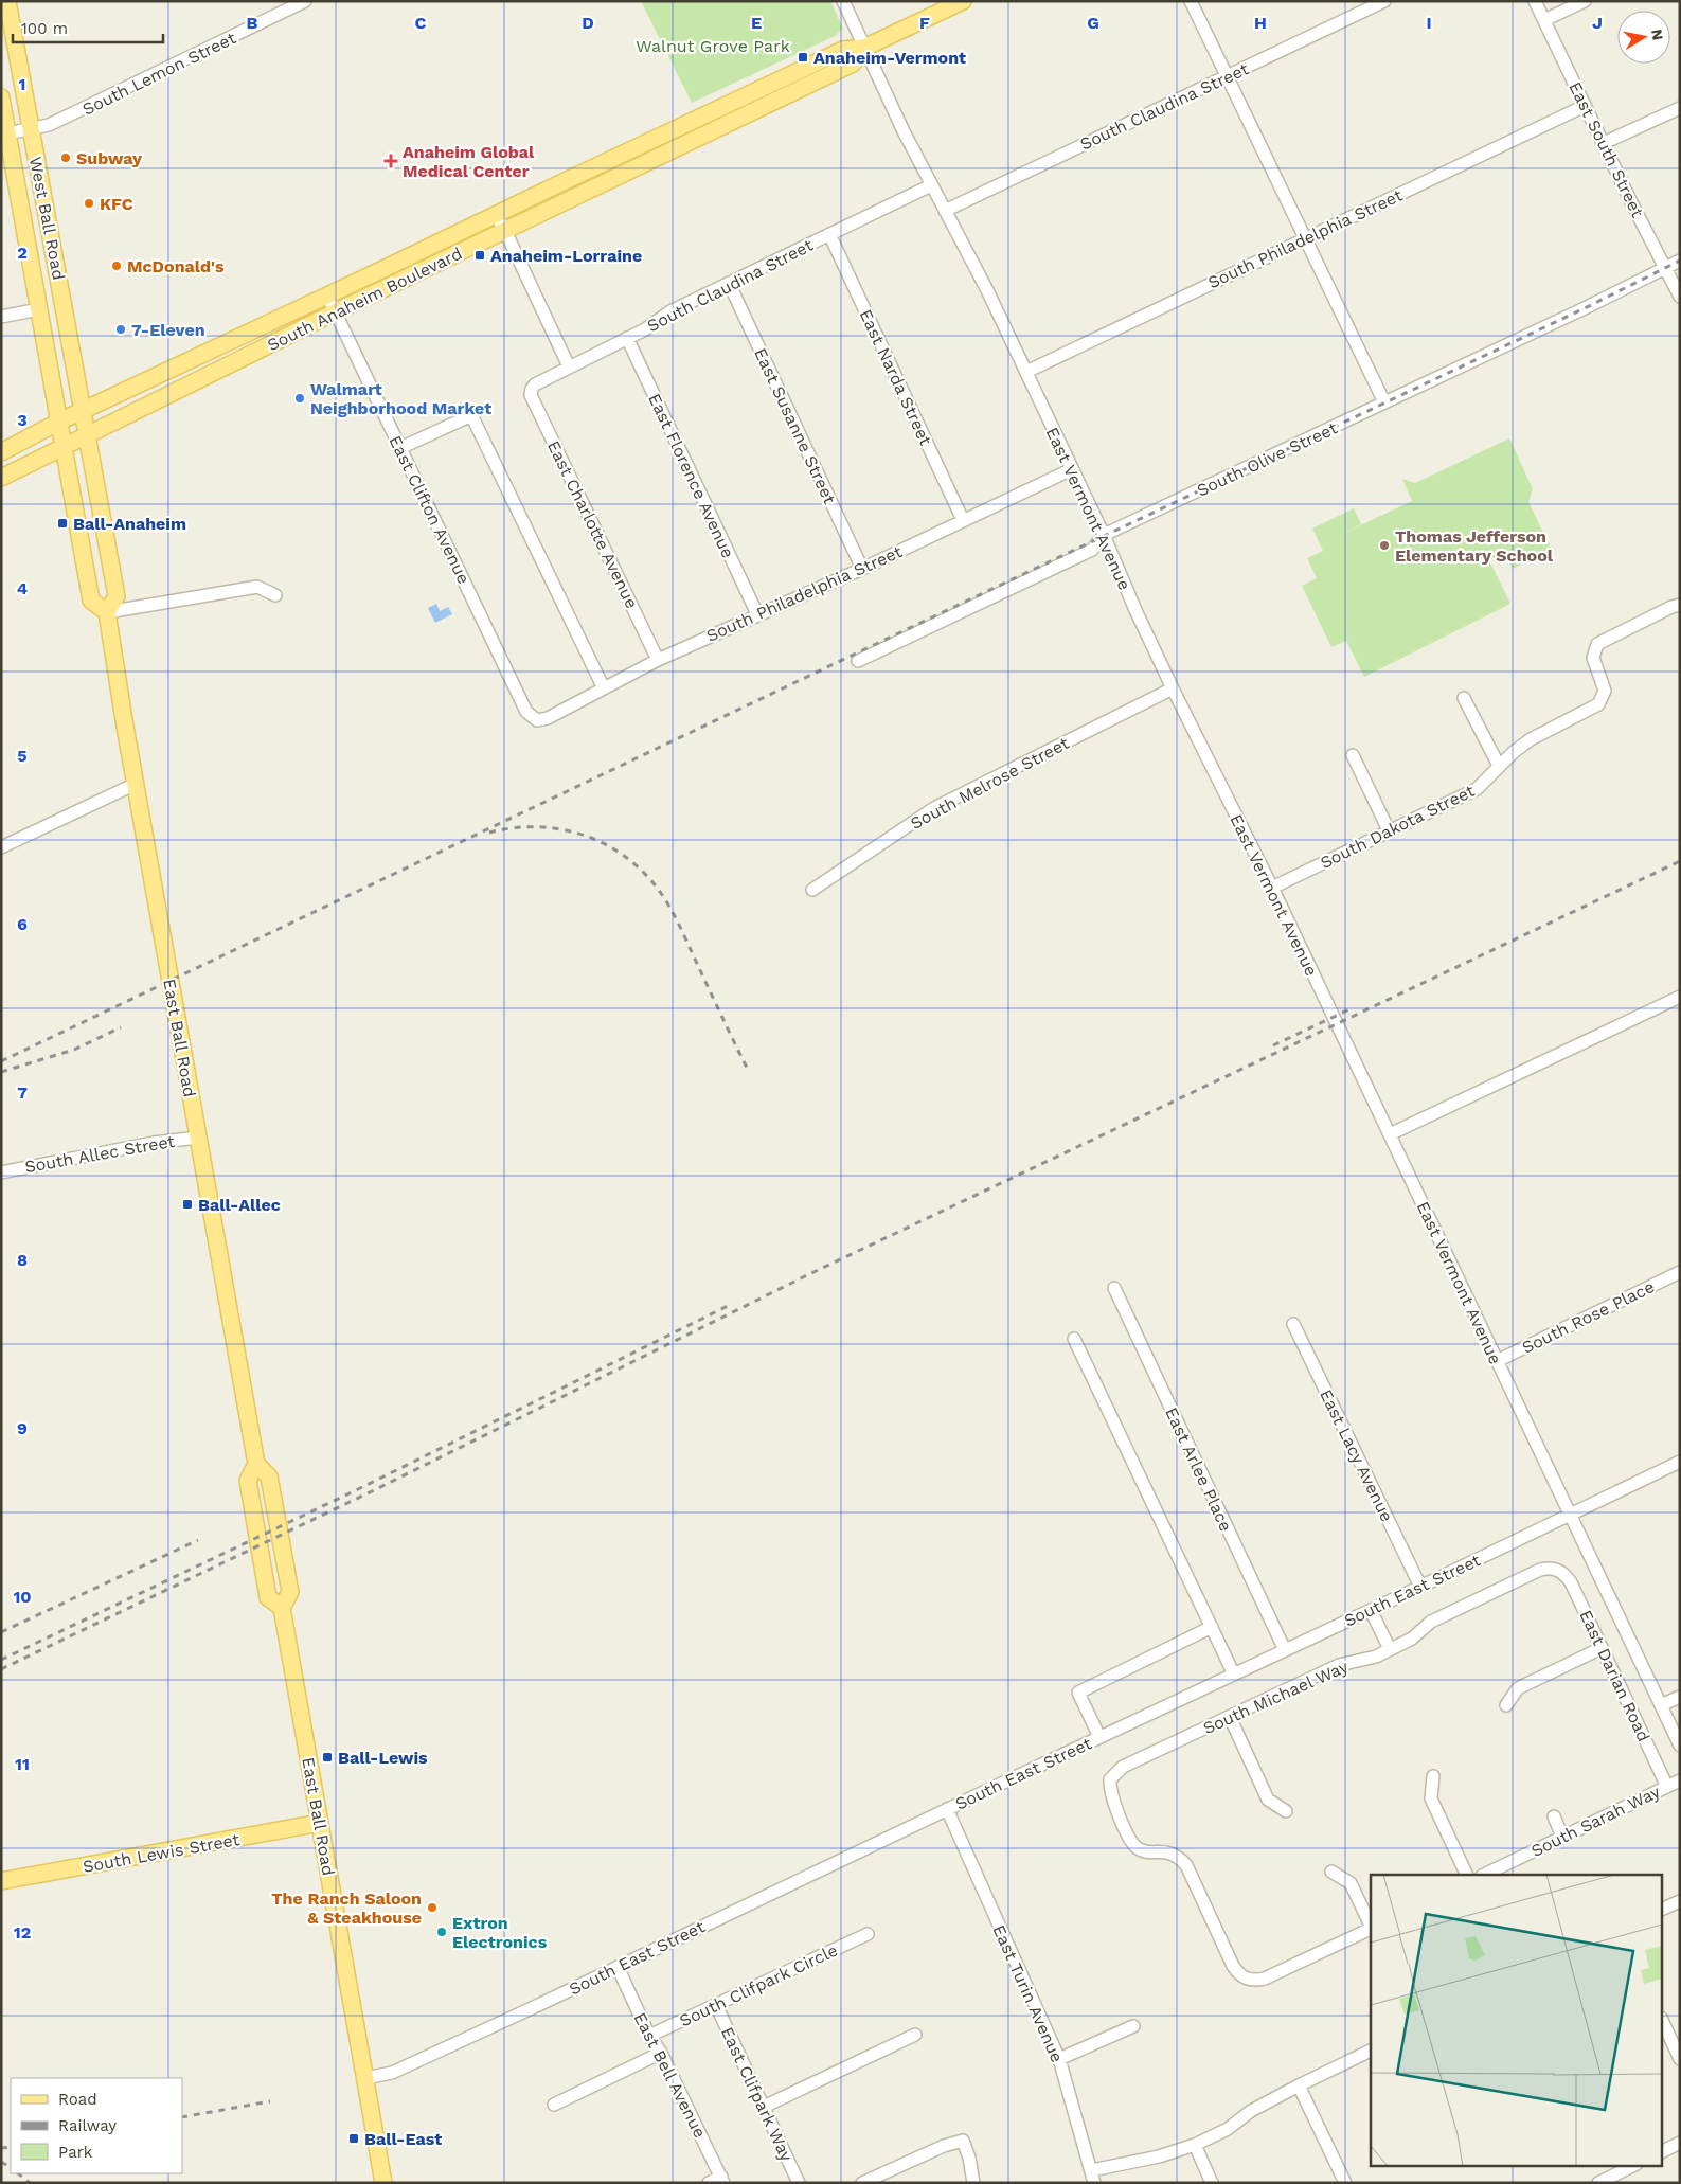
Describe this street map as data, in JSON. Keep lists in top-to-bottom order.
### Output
{
  "streets": {
    "main road": [
      "West Ball Road",
      "South Anaheim Boulevard",
      "East Ball Road",
      "South Lewis Street"
    ],
    "street": [
      "South Lemon Street",
      "South Claudina Street",
      "East South Street",
      "South Philadelphia Street",
      "East Narda Street",
      "East Susanne Street",
      "South Olive Street",
      "East Florence Avenue",
      "East Vermont Avenue",
      "East Clifton Avenue",
      "East Charlotte Avenue",
      "South Melrose Street",
      "South Dakota Street",
      "South Allec Street",
      "South Rose Place",
      "East Lacy Avenue",
      "East Arlee Place",
      "South East Street",
      "East Darian Road",
      "South Michael Way",
      "South Sarah Way",
      "South Clifpark Circle",
      "East Turin Avenue",
      "East Bell Avenue",
      "East Clifpark Way"
    ]
  },
  "crossings": [
    ["South Lemon Street", "West Ball Road"],
    ["South Claudina Street", "East Narda Street"],
    ["South Claudina Street", "East Susanne Street"],
    ["South Claudina Street", "East Florence Avenue"],
    ["South Claudina Street", "East Vermont Avenue"],
    ["South Claudina Street", "East Charlotte Avenue"],
    ["East South Street", "South Philadelphia Street"],
    ["East South Street", "South Olive Street"],
    ["West Ball Road", "South Anaheim Boulevard"],
    ["West Ball Road", "East Ball Road"],
    ["South Philadelphia Street", "East Narda Street"],
    ["South Philadelphia Street", "East Susanne Street"],
    ["South Philadelphia Street", "East Florence Avenue"],
    ["South Philadelphia Street", "East Vermont Avenue"],
    ["South Philadelphia Street", "East Clifton Avenue"],
    ["South Philadelphia Street", "East Charlotte Avenue"],
    ["South Anaheim Boulevard", "East Vermont Avenue"],
    ["South Anaheim Boulevard", "East Clifton Avenue"],
    ["South Anaheim Boulevard", "East Ball Road"],
    ["South Olive Street", "East Vermont Avenue"],
    ["East Vermont Avenue", "South Melrose Street"],
    ["East Vermont Avenue", "South Dakota Street"],
    ["East Vermont Avenue", "South Rose Place"],
    ["East Vermont Avenue", "South East Street"],
    ["East Ball Road", "South Allec Street"],
    ["East Ball Road", "South East Street"],
    ["East Ball Road", "South Lewis Street"],
    ["East Lacy Avenue", "South East Street"],
    ["East Arlee Place", "South East Street"],
    ["South East Street", "East Turin Avenue"],
    ["South East Street", "East Bell Avenue"],
    ["East Darian Road", "South Michael Way"],
    ["East Darian Road", "South Sarah Way"],
    ["South Clifpark Circle", "East Bell Avenue"],
    ["South Clifpark Circle", "East Clifpark Way"]
  ],
  "parks": ["Walnut Grove Park"],
  "places": {
    "transit": [
      "Anaheim-Vermont",
      "Anaheim-Lorraine",
      "Ball-Anaheim",
      "Ball-Allec",
      "Ball-Lewis",
      "Ball-East"
    ],
    "other": [
      "Subway",
      "KFC",
      "McDonald's",
      "7-Eleven",
      "Walmart Neighborhood Market",
      "Thomas Jefferson Elementary School",
      "The Ranch Saloon & Steakhouse",
      "Extron Electronics"
    ],
    "health": ["Anaheim Global Medical Center"]
  },
  "legend": ["Road", "Railway", "Park"],
  "scale_bar": "100 m",
  "north": "right",
  "grid": {
    "columns": [
      "B",
      "C",
      "D",
      "E",
      "F",
      "G",
      "H",
      "I",
      "J"
    ],
    "rows": [
      "1",
      "2",
      "3",
      "4",
      "5",
      "6",
      "7",
      "8",
      "9",
      "10",
      "11",
      "12"
    ]
  }
}
